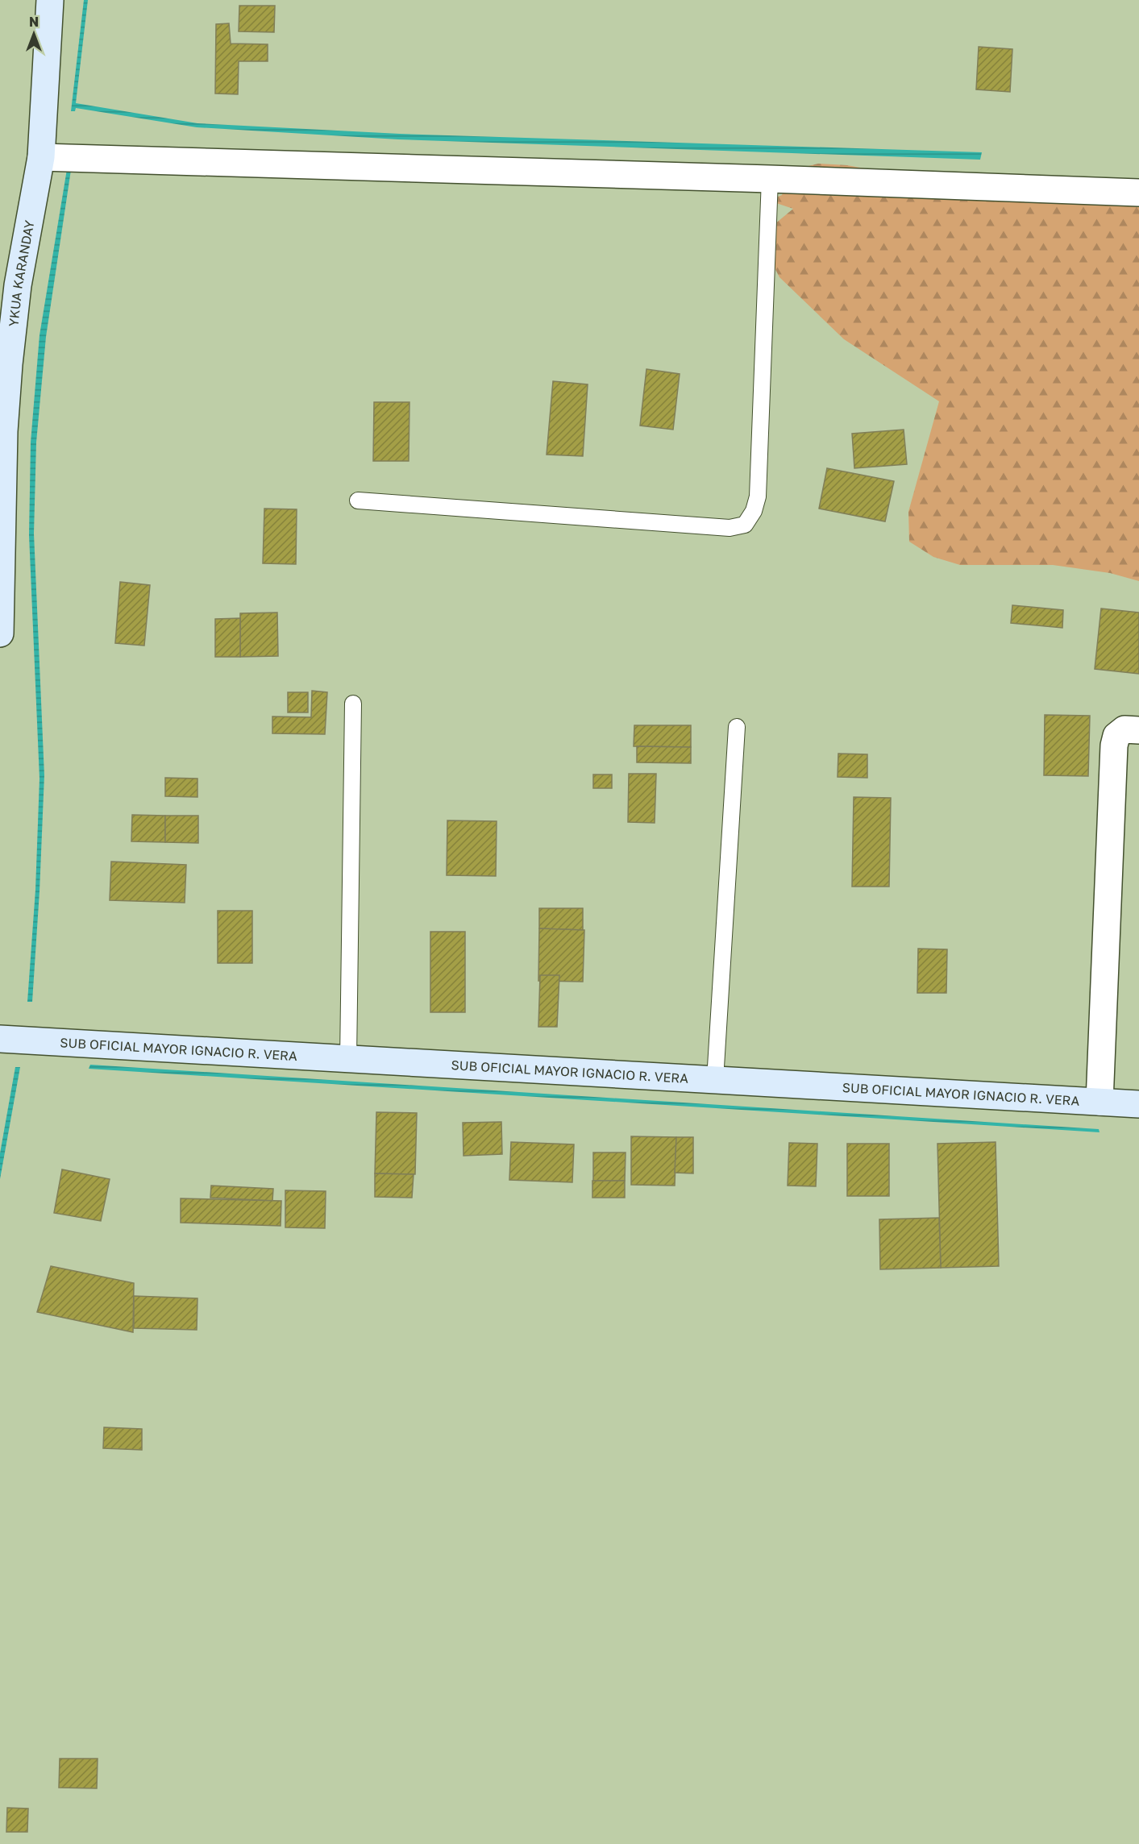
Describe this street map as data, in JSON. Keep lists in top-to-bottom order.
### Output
{
  "streets": {
    "street": ["YKUA KARANDAY", "SUB OFICIAL MAYOR IGNACIO R. VERA"]
  },
  "north": "top"
}
